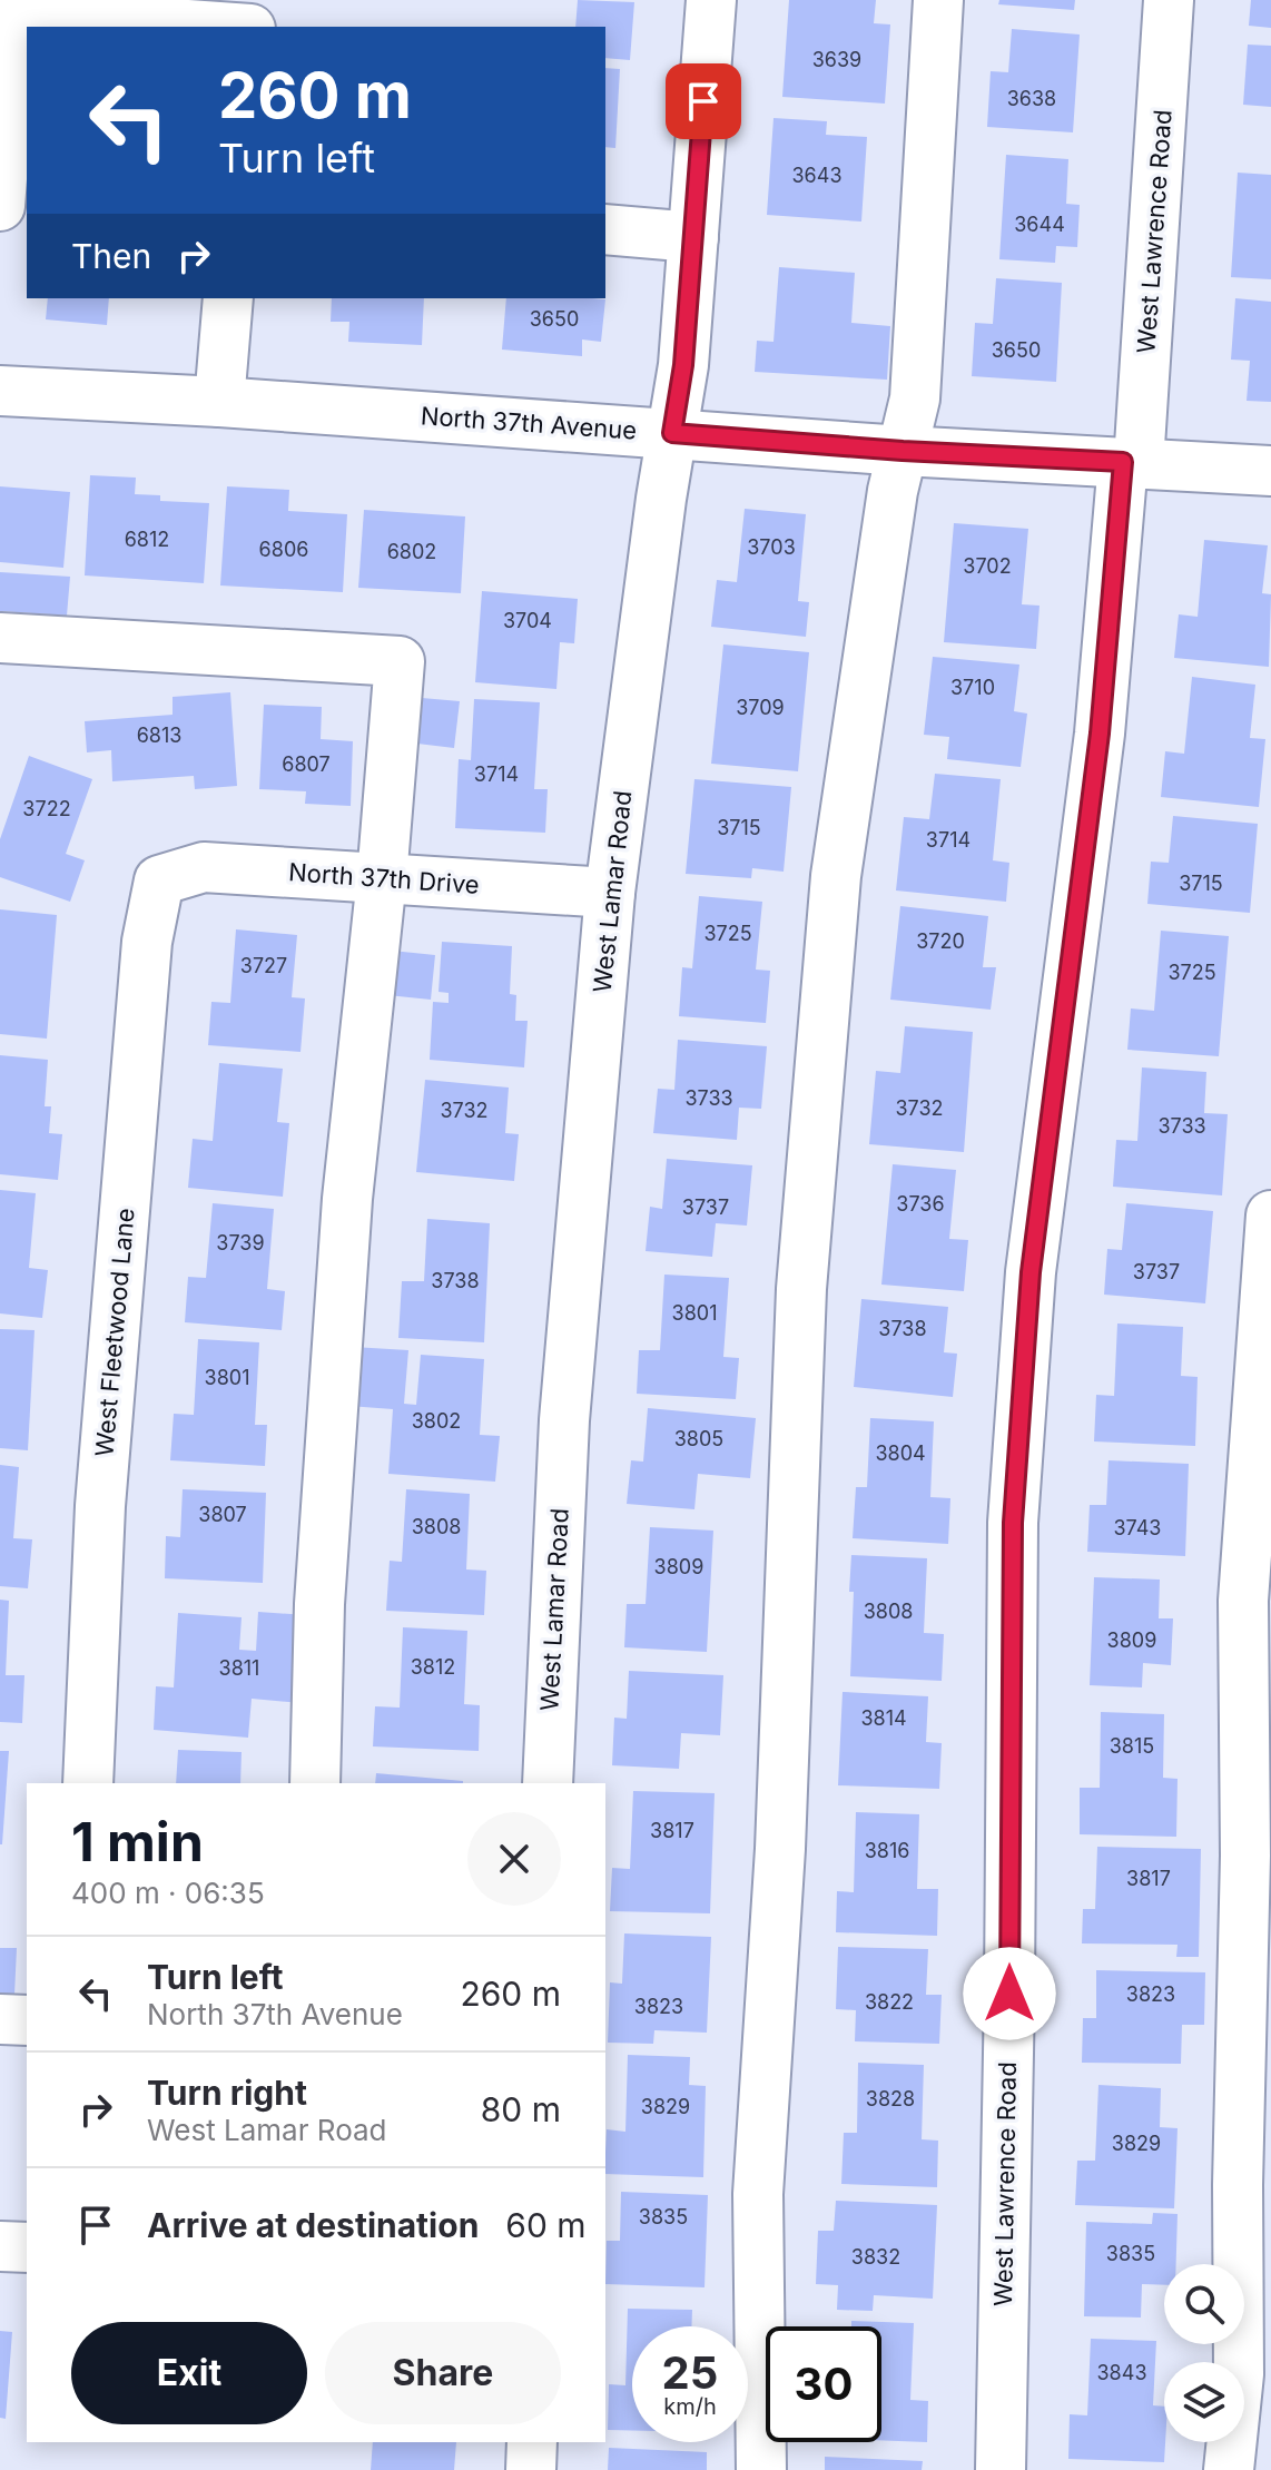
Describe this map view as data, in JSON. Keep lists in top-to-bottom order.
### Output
{
  "streets": {
    "street": [
      "West Lawrence Road",
      "North 37th Avenue",
      "North 37th Drive",
      "West Lamar Road",
      "West Fleetwood Lane"
    ]
  },
  "crossings": [
    ["West Lawrence Road", "North 37th Avenue"],
    ["North 37th Avenue", "West Lamar Road"],
    ["North 37th Drive", "West Lamar Road"],
    ["North 37th Drive", "West Fleetwood Lane"]
  ],
  "house_numbers": [
    "3639",
    "3638",
    "3643",
    "3644",
    "3650",
    "3650",
    "6812",
    "3703",
    "6806",
    "6802",
    "3702",
    "3704",
    "3710",
    "3709",
    "6813",
    "6807",
    "3714",
    "3722",
    "3715",
    "3714",
    "3715",
    "3725",
    "3720",
    "3727",
    "3725",
    "3733",
    "3732",
    "3732",
    "3733",
    "3736",
    "3737",
    "3739",
    "3737",
    "3738",
    "3801",
    "3738",
    "3801",
    "3802",
    "3805",
    "3804",
    "3807",
    "3808",
    "3743",
    "3809",
    "3808",
    "3809",
    "3812",
    "3811",
    "3814",
    "3815",
    "3817",
    "3816",
    "3817",
    "3823",
    "3822",
    "3823",
    "3828",
    "3829",
    "3829",
    "3835",
    "3835",
    "3832",
    "3843"
  ],
  "page": {
    "turn": ["260 m", "Turn left"],
    "then": "Then",
    "heading": ["1 min", "400 m · 06:35"],
    "list": [
      {
        "name": "Turn left",
        "note": "North 37th Avenue",
        "value": "260 m"
      },
      {
        "name": "Turn right",
        "note": "West Lamar Road",
        "value": "80 m"
      },
      {
        "name": "Arrive at destination",
        "value": "60 m"
      }
    ],
    "buttons": ["Exit", "Share"],
    "speed": "25 km/h",
    "limit": "30"
  }
}
